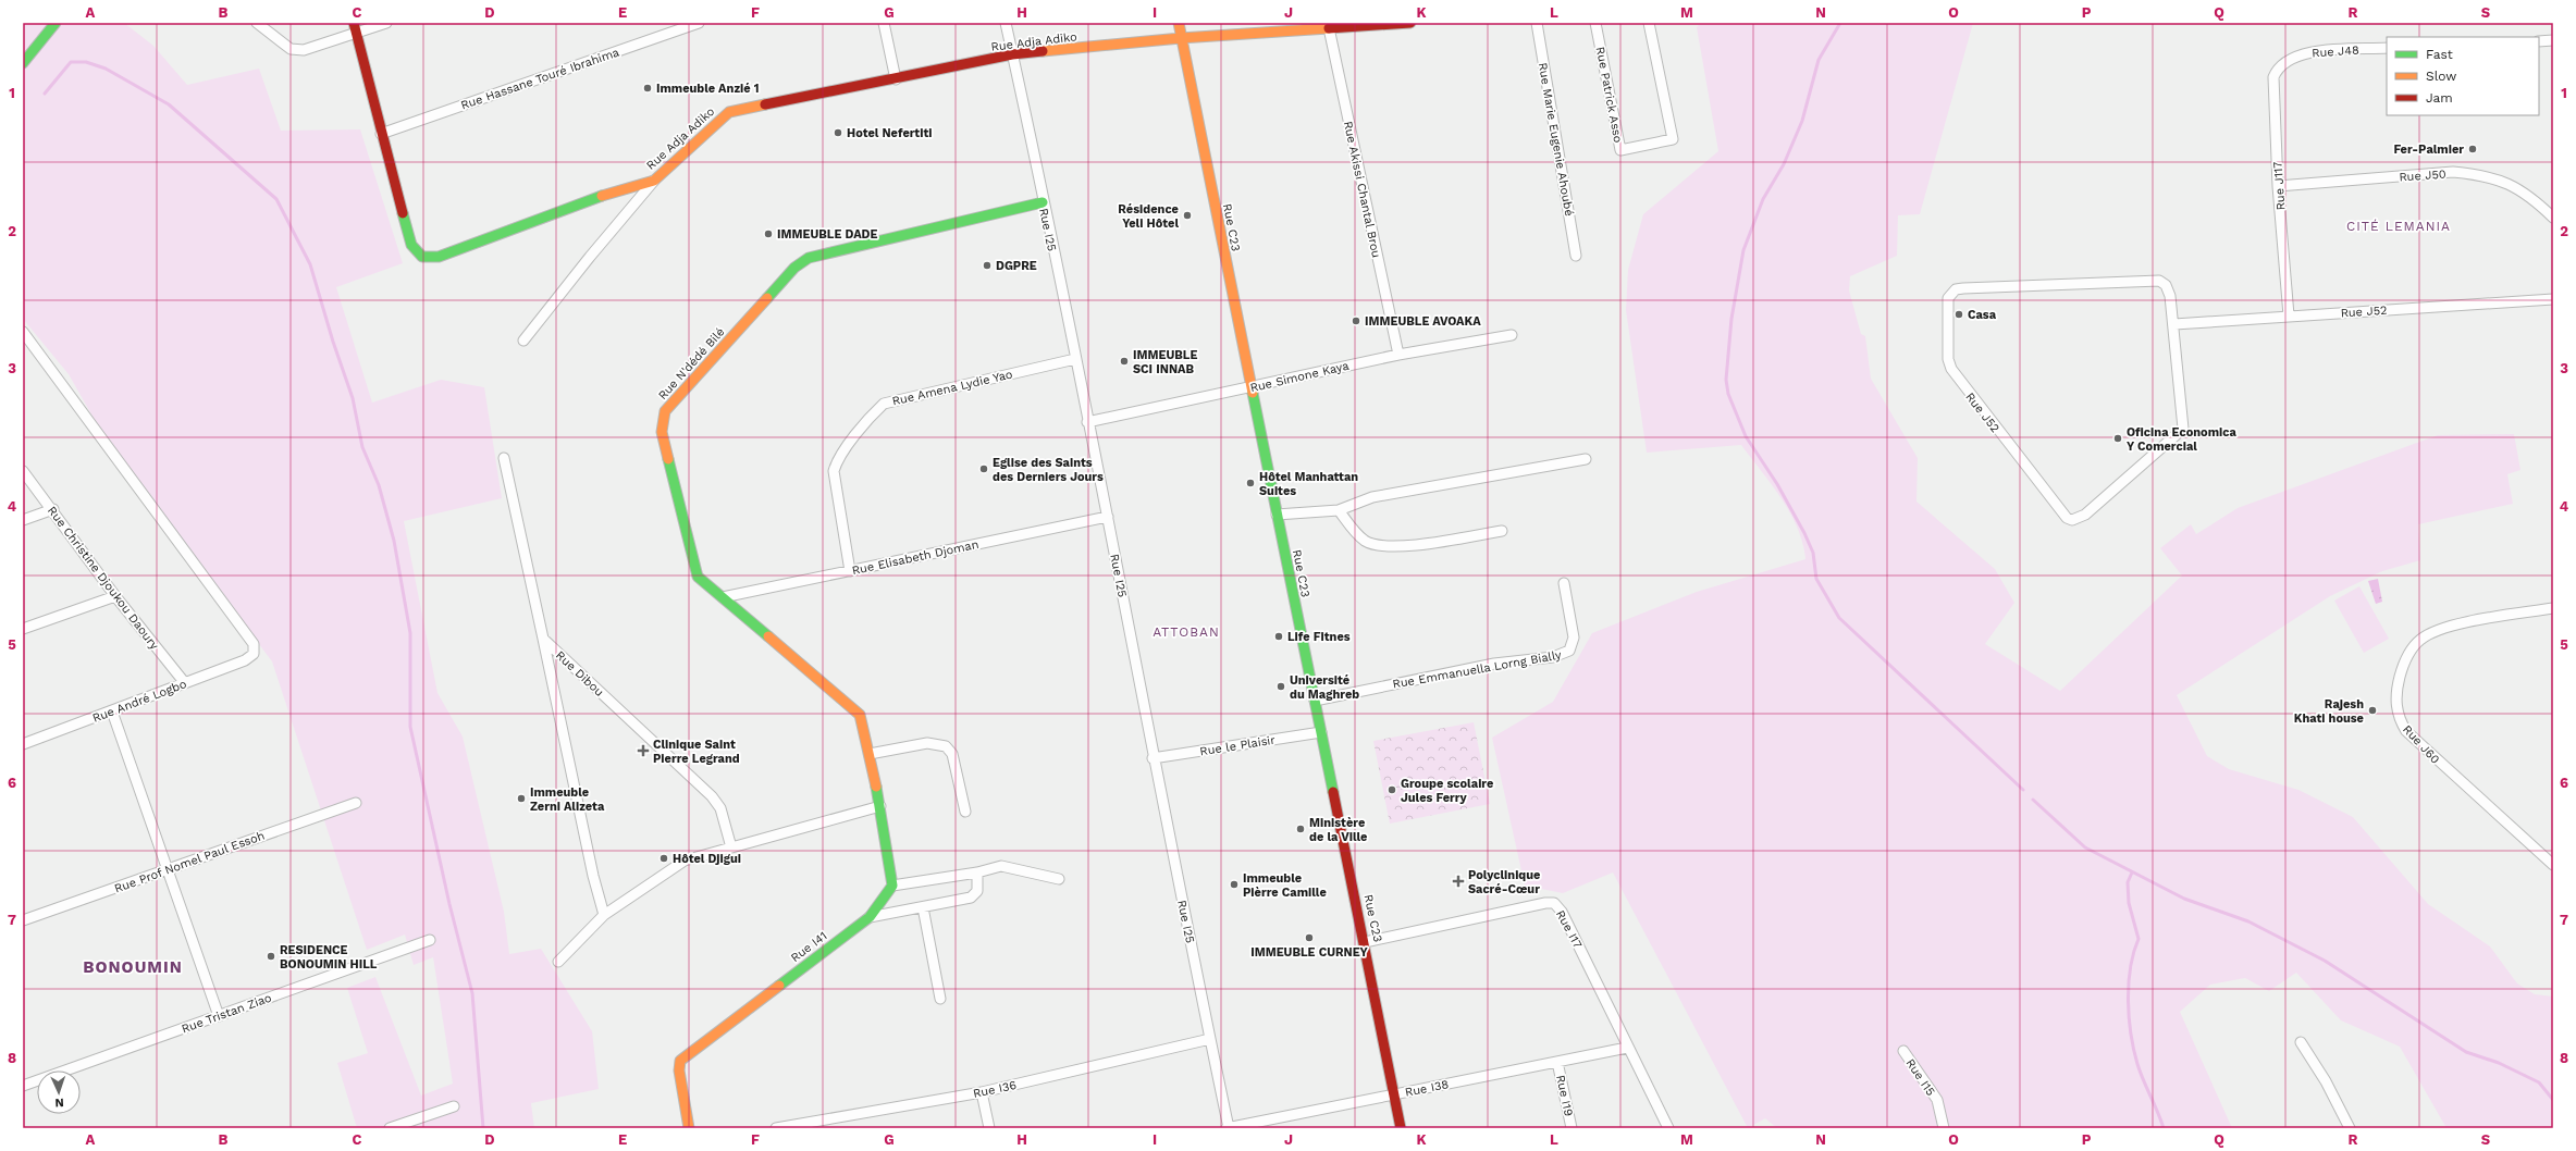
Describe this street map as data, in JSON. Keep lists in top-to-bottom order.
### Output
{
  "streets": {
    "street": [
      "Rue Adja Adiko",
      "Rue J48",
      "Rue Hassane Touré Ibrahima",
      "Rue Patrick Asso",
      "Rue Marie Eugenie Ahoubé",
      "Rue J50",
      "Rue J117",
      "Rue Akissi Chantal Brou",
      "Rue C23",
      "Rue I25",
      "Rue J52",
      "Rue N'dédé Bilé",
      "Rue Simone Kaya",
      "Rue Amena Lydie Yao",
      "Rue Elisabeth Djoman",
      "Rue Christine Djoukou Daoury",
      "Rue Emmanuella Lorng Bially",
      "Rue Dibou",
      "Rue André Logbo",
      "Rue J60",
      "Rue le Plaisir",
      "Rue Prof Nomel Paul Essoh",
      "Rue I17",
      "Rue I41",
      "Rue Tristan Ziao",
      "Rue I15",
      "Rue I38",
      "Rue I36",
      "Rue I19"
    ]
  },
  "crossings": [
    ["Rue Adja Adiko", "Rue Hassane Touré Ibrahima"],
    ["Rue Adja Adiko", "Rue Akissi Chantal Brou"],
    ["Rue Adja Adiko", "Rue C23"],
    ["Rue Adja Adiko", "Rue I25"],
    ["Rue J48", "Rue J117"],
    ["Rue J50", "Rue J117"],
    ["Rue J117", "Rue J52"],
    ["Rue Akissi Chantal Brou", "Rue Simone Kaya"],
    ["Rue C23", "Rue Simone Kaya"],
    ["Rue C23", "Rue Emmanuella Lorng Bially"],
    ["Rue C23", "Rue le Plaisir"],
    ["Rue C23", "Rue I17"],
    ["Rue C23", "Rue I38"],
    ["Rue I25", "Rue N'dédé Bilé"],
    ["Rue I25", "Rue Simone Kaya"],
    ["Rue I25", "Rue Amena Lydie Yao"],
    ["Rue I25", "Rue Elisabeth Djoman"],
    ["Rue I25", "Rue le Plaisir"],
    ["Rue I25", "Rue I38"],
    ["Rue I25", "Rue I36"],
    ["Rue N'dédé Bilé", "Rue Elisabeth Djoman"],
    ["Rue Amena Lydie Yao", "Rue Elisabeth Djoman"],
    ["Rue Christine Djoukou Daoury", "Rue André Logbo"],
    ["Rue I17", "Rue I38"],
    ["Rue I38", "Rue I19"]
  ],
  "districts": ["CITÉ LEMANIA", "ATTOBAN", "BONOUMIN"],
  "places": {
    "other": [
      "Immeuble Anzié 1",
      "Hotel Nefertiti",
      "Fer-Palmier",
      "Résidence Yeli Hôtel",
      "IMMEUBLE DADE",
      "DGPRE",
      "Casa",
      "IMMEUBLE AVOAKA",
      "IMMEUBLE SCI INNAB",
      "Oficina Economica Y Comercial",
      "Eglise des Saints des Derniers Jours",
      "Hôtel Manhattan Suites",
      "Life Fitnes",
      "Université du Maghreb",
      "Rajesh Khati house",
      "Groupe scolaire Jules Ferry",
      "Immeuble Zerni Alizeta",
      "Ministère de la Ville",
      "Hôtel Djigui",
      "Immeuble Pièrre Camille",
      "IMMEUBLE CURNEY",
      "RESIDENCE BONOUMIN HILL"
    ],
    "health": ["Clinique Saint Pierre Legrand", "Polyclinique Sacré-Cœur"]
  },
  "legend": ["Fast", "Slow", "Jam"],
  "north": "bottom",
  "grid": {
    "columns": [
      "A",
      "B",
      "C",
      "D",
      "E",
      "F",
      "G",
      "H",
      "I",
      "J",
      "K",
      "L",
      "M",
      "N",
      "O",
      "P",
      "Q",
      "R",
      "S"
    ],
    "rows": [
      "1",
      "2",
      "3",
      "4",
      "5",
      "6",
      "7",
      "8"
    ]
  }
}
